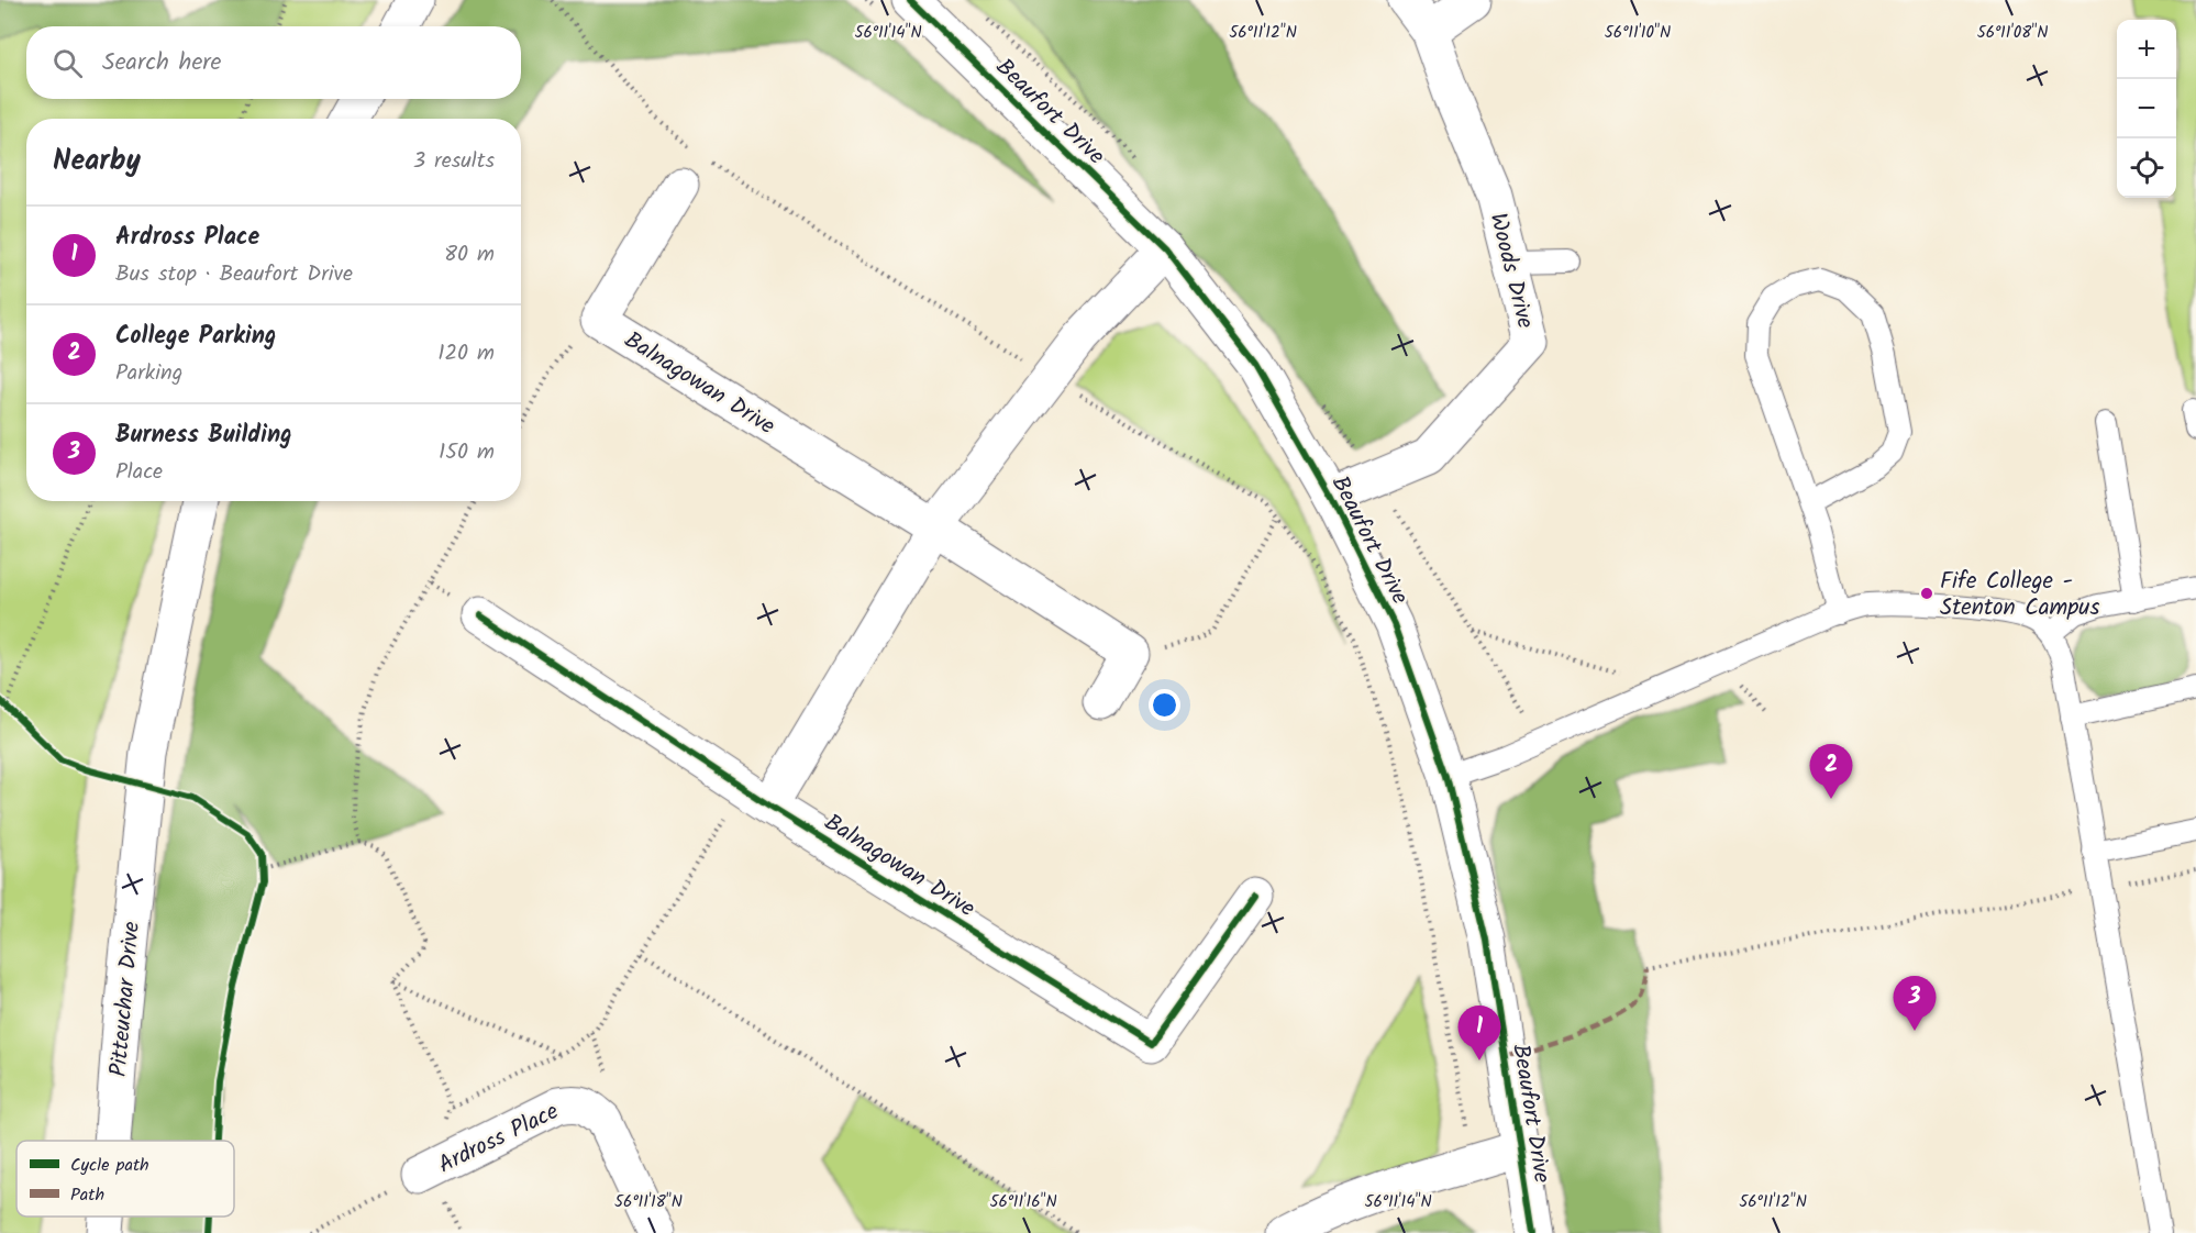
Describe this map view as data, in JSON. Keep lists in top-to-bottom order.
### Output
{
  "streets": {
    "street": [
      "Beaufort Drive",
      "Woods Drive",
      "Balnagowan Drive",
      "Pitteuchar Drive",
      "Ardross Place"
    ]
  },
  "crossings": [
    ["Beaufort Drive", "Woods Drive"]
  ],
  "places": ["Fife College - Stenton Campus"],
  "legend": ["Cycle path", "Path"],
  "page": {
    "map_buttons": ["+", "−"],
    "search": "Search here",
    "heading": ["Nearby", "3 results"],
    "list": [
      {
        "mark": "1",
        "name": "Ardross Place",
        "note": "Bus stop · Beaufort Drive",
        "value": "80 m"
      },
      {
        "mark": "2",
        "name": "College Parking",
        "note": "Parking",
        "value": "120 m"
      },
      {
        "mark": "3",
        "name": "Burness Building",
        "note": "Place",
        "value": "150 m"
      }
    ],
    "pins": ["2", "3", "1"]
  },
  "coordinates": [
    "56°11'14\"N",
    "56°11'12\"N",
    "56°11'10\"N",
    "56°11'08\"N",
    "56°11'18\"N",
    "56°11'16\"N"
  ]
}
